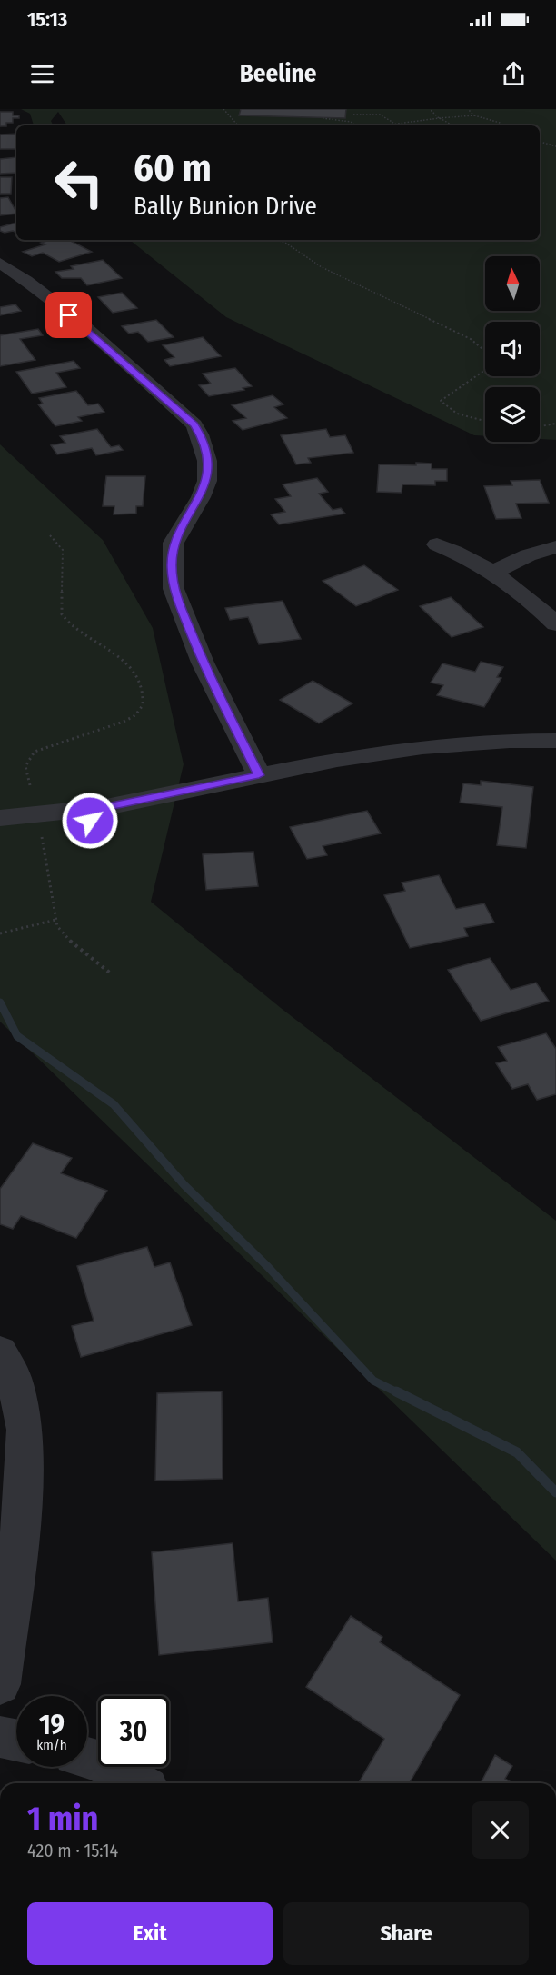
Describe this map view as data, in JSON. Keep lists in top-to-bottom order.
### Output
{
  "north": "top",
  "page": {
    "status": "15:13",
    "header": "Beeline",
    "turn": ["60 m", "Bally Bunion Drive"],
    "speed": "19 km/h",
    "limit": "30",
    "heading": ["1 min", "420 m · 15:14"],
    "buttons": ["Exit", "Share"]
  }
}
